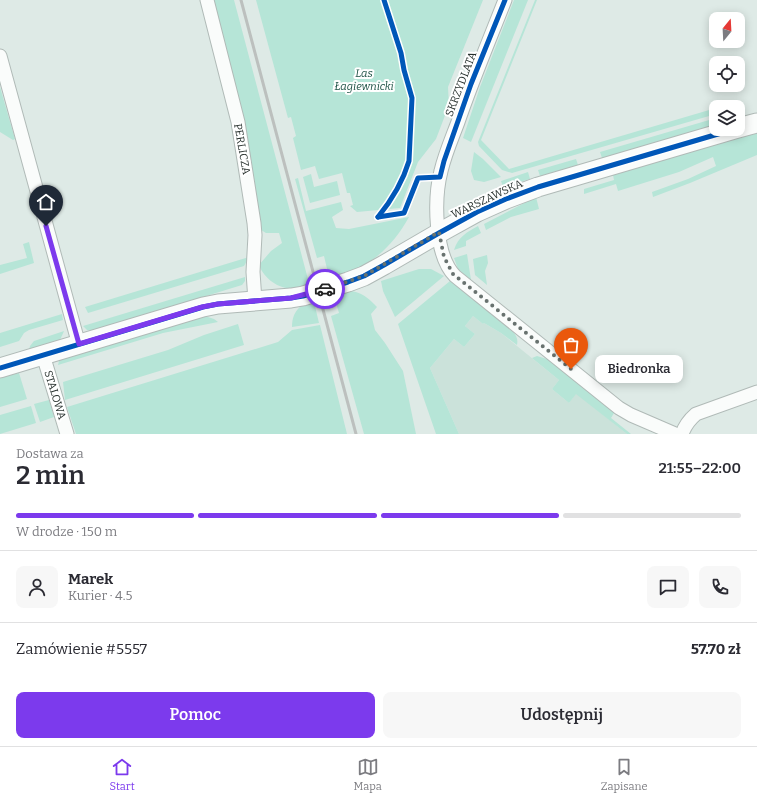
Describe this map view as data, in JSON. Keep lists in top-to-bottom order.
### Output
{
  "streets": {
    "street": [
      "SKRZYDLATA",
      "PERLICZA",
      "WARSZAWSKA",
      "STALOWA"
    ]
  },
  "crossings": [
    ["SKRZYDLATA", "WARSZAWSKA"],
    ["PERLICZA", "WARSZAWSKA"],
    ["WARSZAWSKA", "STALOWA"]
  ],
  "parks": ["Las Łagiewnicki"],
  "places": ["Biedronka"],
  "north": "top",
  "page": {
    "bubble": "Biedronka",
    "heading": ["2 min", "Dostawa za", "21:55–22:00"],
    "panel": [
      "Marek",
      "Kurier · 4.5",
      "Zamówienie #5557",
      "57.70 zł"
    ],
    "bar": "W drodze · 150 m",
    "buttons": ["Pomoc", "Udostępnij"],
    "tabs": ["Start", "Mapa", "Zapisane"]
  }
}
